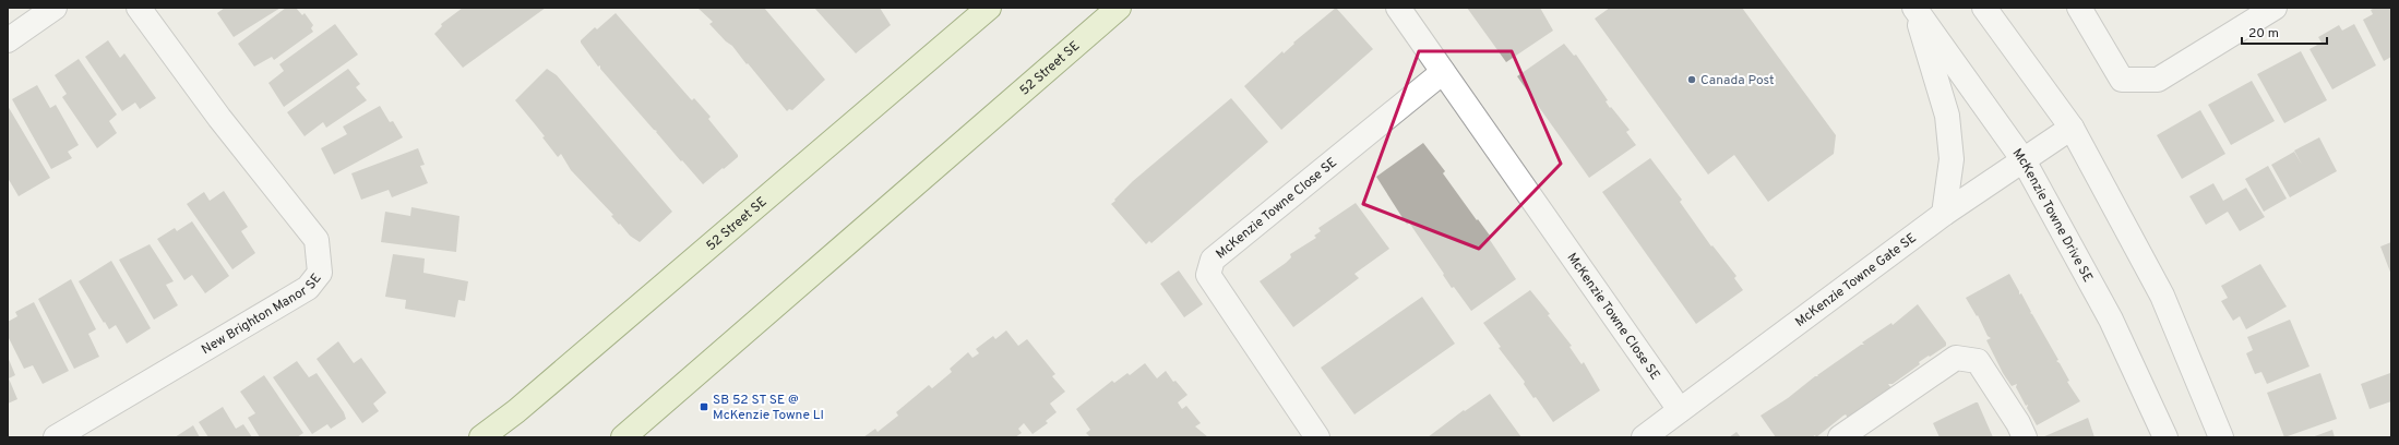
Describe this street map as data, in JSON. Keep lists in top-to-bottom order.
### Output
{
  "streets": {
    "main road": ["52 Street SE"],
    "street": [
      "McKenzie Towne Close SE",
      "McKenzie Towne Drive SE",
      "McKenzie Towne Gate SE",
      "New Brighton Manor SE"
    ]
  },
  "crossings": [
    ["McKenzie Towne Close SE", "McKenzie Towne Gate SE"],
    ["McKenzie Towne Drive SE", "McKenzie Towne Gate SE"]
  ],
  "places": {
    "other": ["Canada Post"],
    "transit": ["SB 52 ST SE @ McKenzie Towne LI"]
  },
  "scale_bar": "20 m"
}
